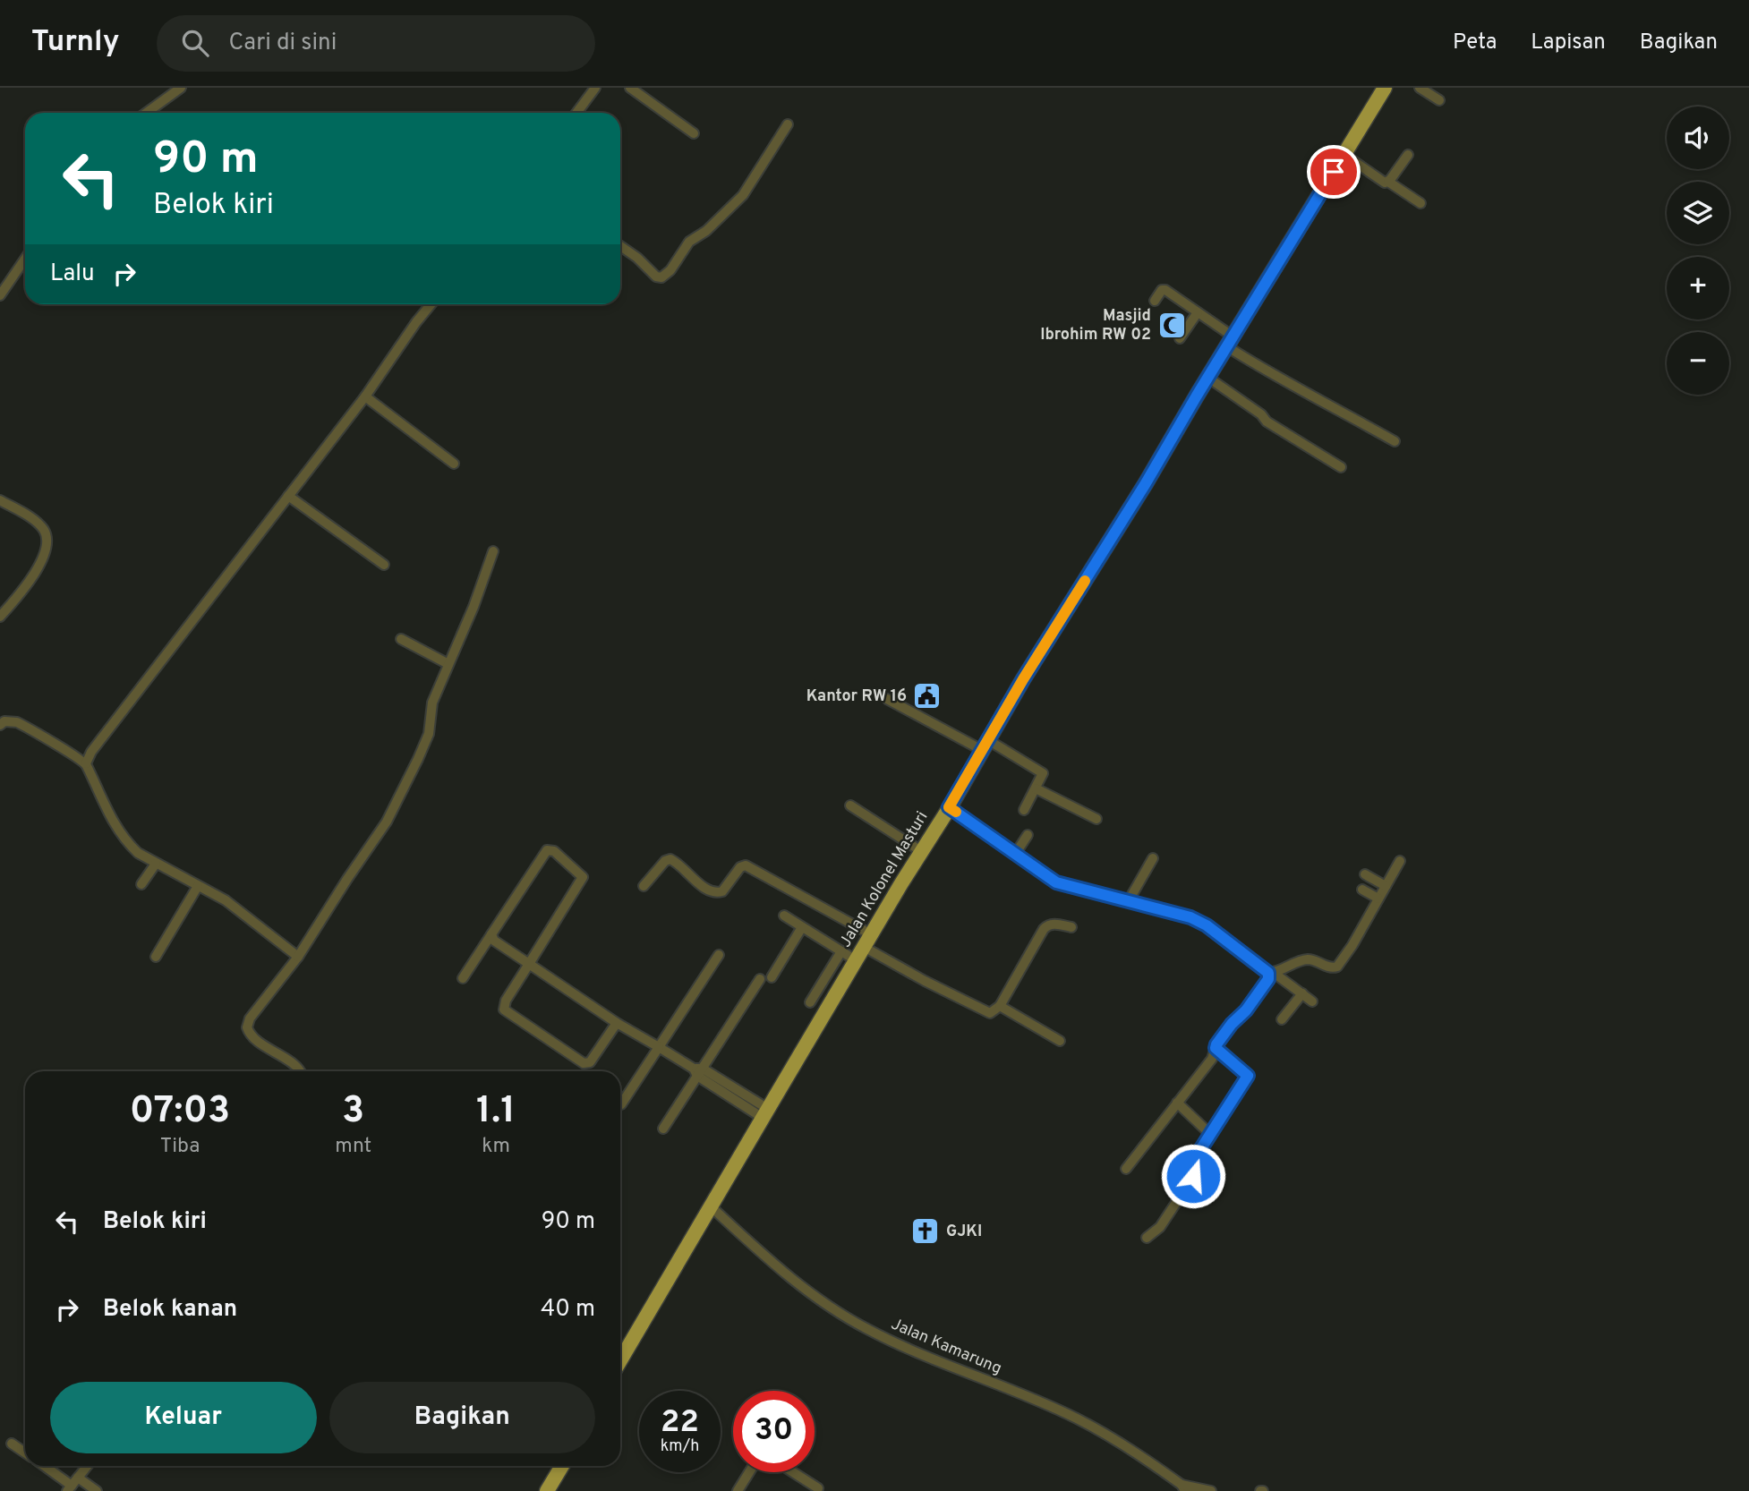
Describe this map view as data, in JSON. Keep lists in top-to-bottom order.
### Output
{
  "streets": {
    "main road": ["Jalan Kolonel Masturi"],
    "street": ["Jalan Kamarung"]
  },
  "crossings": [
    ["Jalan Kolonel Masturi", "Jalan Kamarung"]
  ],
  "places": {
    "mosque": ["Masjid Ibrohim RW 02"],
    "public building": ["Kantor RW 16"],
    "church": ["GJKI"]
  },
  "page": {
    "header": "Turnly",
    "search": "Cari di sini",
    "nav": ["Peta", "Lapisan", "Bagikan"],
    "map_buttons": ["+", "−"],
    "turn": ["90 m", "Belok kiri"],
    "then": "Lalu",
    "eta": [
      "07:03",
      "Tiba",
      "3",
      "mnt",
      "1.1",
      "km"
    ],
    "list": [
      {
        "name": "Belok kiri",
        "value": "90 m"
      },
      {
        "name": "Belok kanan",
        "value": "40 m"
      }
    ],
    "buttons": ["Keluar", "Bagikan"],
    "speed": "22 km/h",
    "limit": "30"
  }
}
